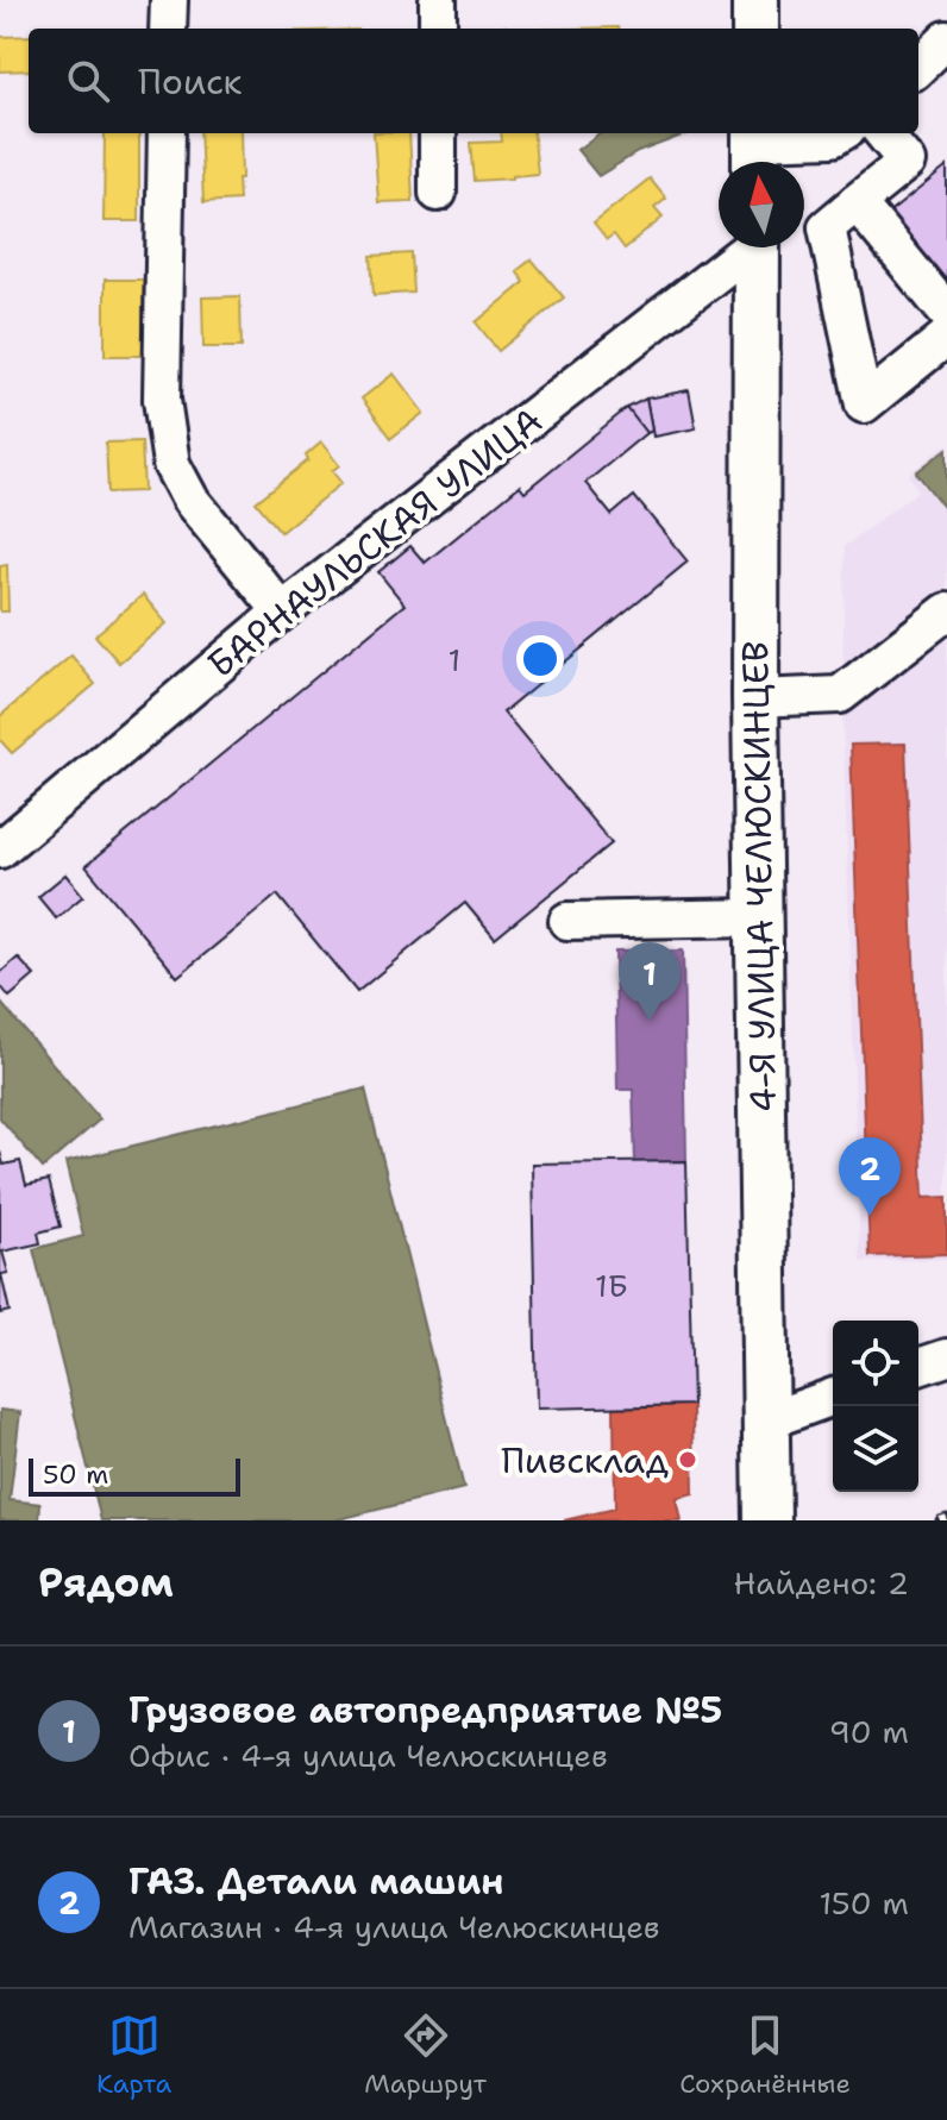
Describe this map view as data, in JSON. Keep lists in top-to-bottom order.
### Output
{
  "streets": {
    "main road": ["4-Я УЛИЦА ЧЕЛЮСКИНЦЕВ"],
    "street": ["БАРНАУЛЬСКАЯ УЛИЦА"]
  },
  "places": ["Пивсклад"],
  "house_numbers": ["1", "1Б"],
  "scale_bar": "50 m",
  "north": "top",
  "page": {
    "search": "Поиск",
    "pins": ["1", "2"],
    "scale": "50 m",
    "heading": ["Рядом", "Найдено: 2"],
    "list": [
      {
        "mark": "1",
        "name": "Грузовое автопредприятие №5",
        "note": "Офис · 4-я улица Челюскинцев",
        "value": "90 m"
      },
      {
        "mark": "2",
        "name": "ГАЗ. Детали машин",
        "note": "Магазин · 4-я улица Челюскинцев",
        "value": "150 m"
      }
    ],
    "nav": ["Карта", "Маршрут", "Сохранённые"]
  }
}
